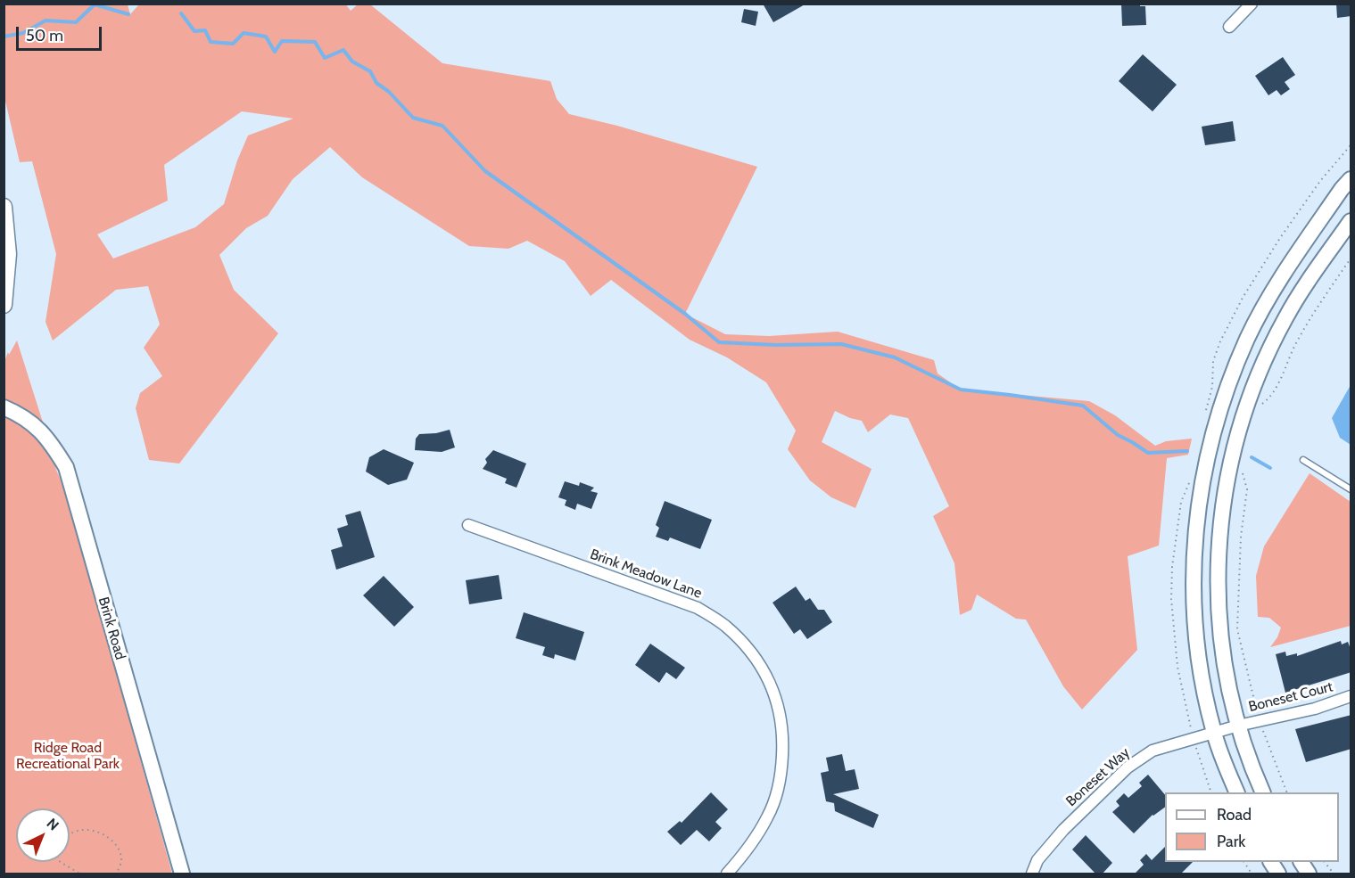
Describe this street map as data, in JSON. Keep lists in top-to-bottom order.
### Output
{
  "streets": {
    "main road": ["Brink Road"],
    "street": ["Brink Meadow Lane", "Boneset Court", "Boneset Way"]
  },
  "crossings": [
    ["Boneset Court", "Boneset Way"]
  ],
  "parks": ["Ridge Road Recreational Park"],
  "legend": ["Road", "Park"],
  "scale_bar": "50 m",
  "north": "top right"
}
